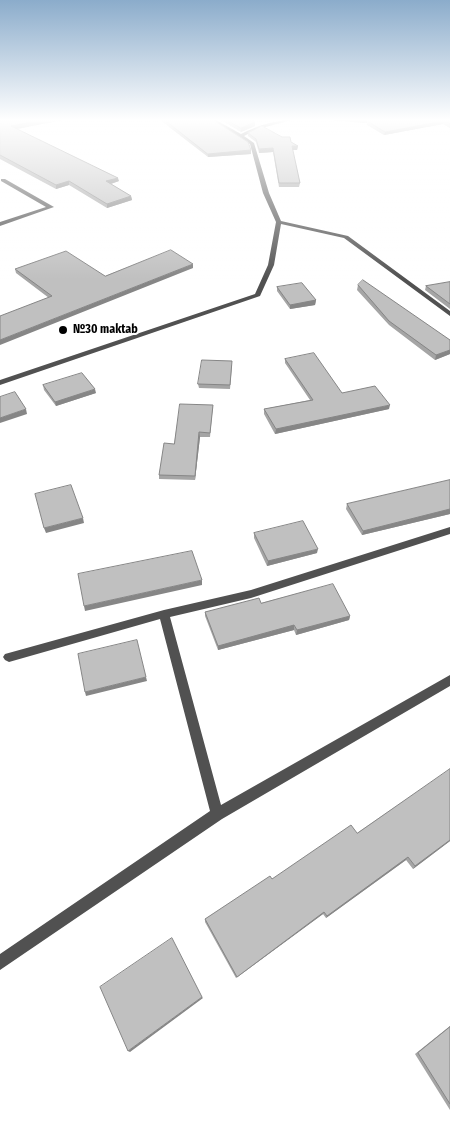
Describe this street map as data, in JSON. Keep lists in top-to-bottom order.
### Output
{
  "places": ["№30 maktab"]
}
